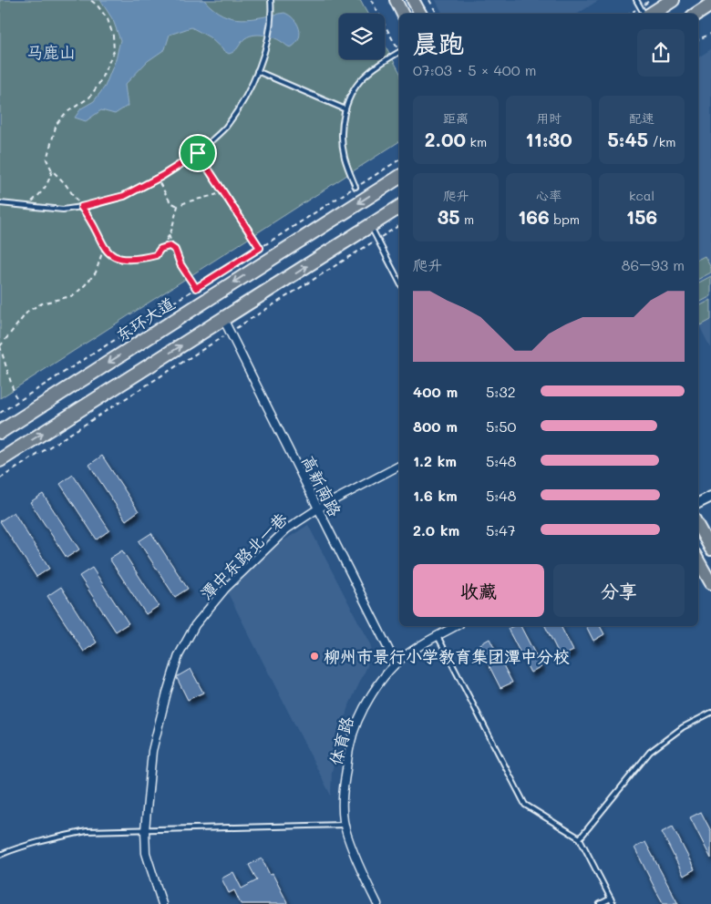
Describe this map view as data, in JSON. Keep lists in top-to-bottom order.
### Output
{
  "streets": {
    "highway": ["东环大道"],
    "street": ["高新南路", "潭中东路北一巷", "体育路"]
  },
  "crossings": [
    ["高新南路", "潭中东路北一巷"],
    ["高新南路", "体育路"]
  ],
  "parks": ["马鹿山"],
  "places": ["柳州市景行小学教育集团潭中分校"],
  "page": {
    "heading": ["晨跑", "07:03 · 5 × 400 m"],
    "stats": [
      ["距离", "2.00 km"],
      ["用时", "11:30"],
      ["配速", "5:45 /km"],
      ["爬升", "35 m"],
      ["心率", "166 bpm"],
      ["kcal", "156"]
    ],
    "chart": ["爬升", "86–93 m"],
    "list": [
      {
        "name": "400 m",
        "note": "5:32"
      },
      {
        "name": "800 m",
        "note": "5:50"
      },
      {
        "name": "1.2 km",
        "note": "5:48"
      },
      {
        "name": "1.6 km",
        "note": "5:48"
      },
      {
        "name": "2.0 km",
        "note": "5:47"
      }
    ],
    "buttons": ["收藏", "分享"]
  }
}
